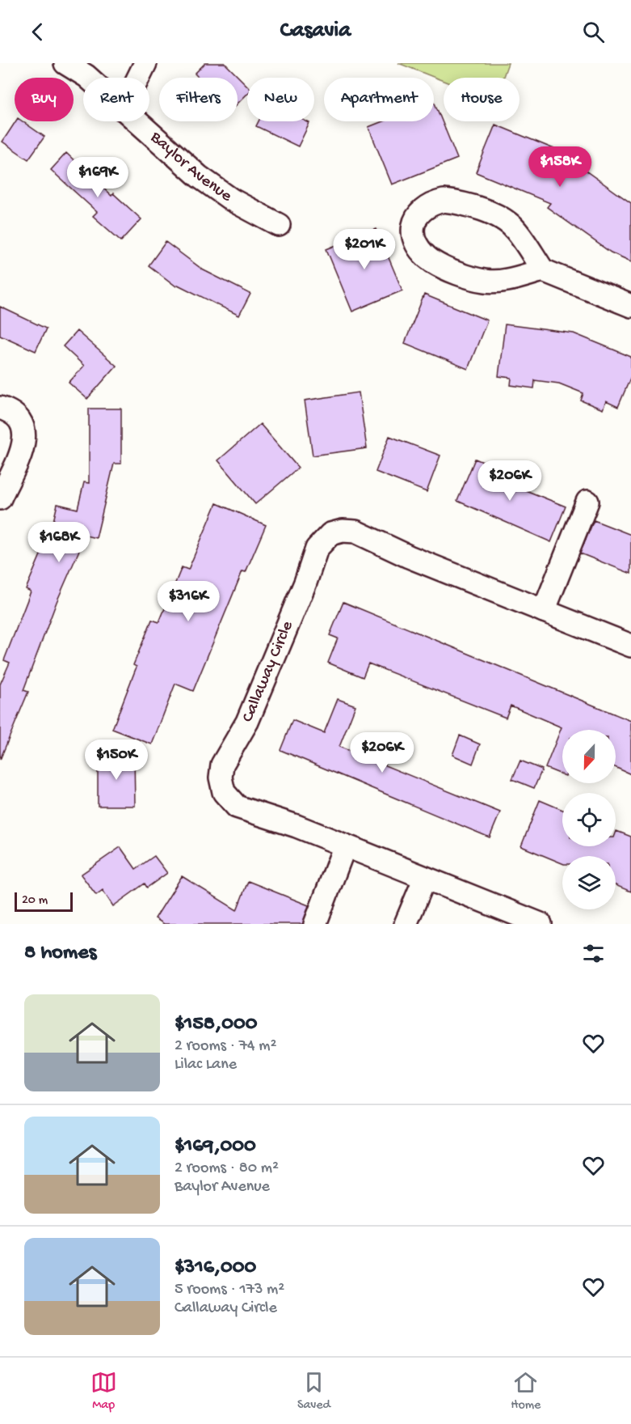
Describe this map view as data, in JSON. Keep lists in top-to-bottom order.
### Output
{
  "streets": {
    "street": ["Baylor Avenue", "Callaway Circle"]
  },
  "scale_bar": "20 m",
  "north": "bottom",
  "page": {
    "header": "Casavia",
    "chip": [
      "Buy",
      "Rent",
      "Filters",
      "New",
      "Apartment",
      "House"
    ],
    "price": [
      "$158K",
      "$169K",
      "$201K",
      "$206K",
      "$168K",
      "$316K",
      "$206K",
      "$150K"
    ],
    "scale": "20 m",
    "heading": "8 homes",
    "list": [
      {
        "name": "$158,000",
        "note": "2 rooms · 74 m² · Lilac Lane"
      },
      {
        "name": "$169,000",
        "note": "2 rooms · 80 m² · Baylor Avenue"
      },
      {
        "name": "$316,000",
        "note": "5 rooms · 173 m² · Callaway Circle"
      }
    ],
    "tabs": ["Map", "Saved", "Home"]
  }
}
